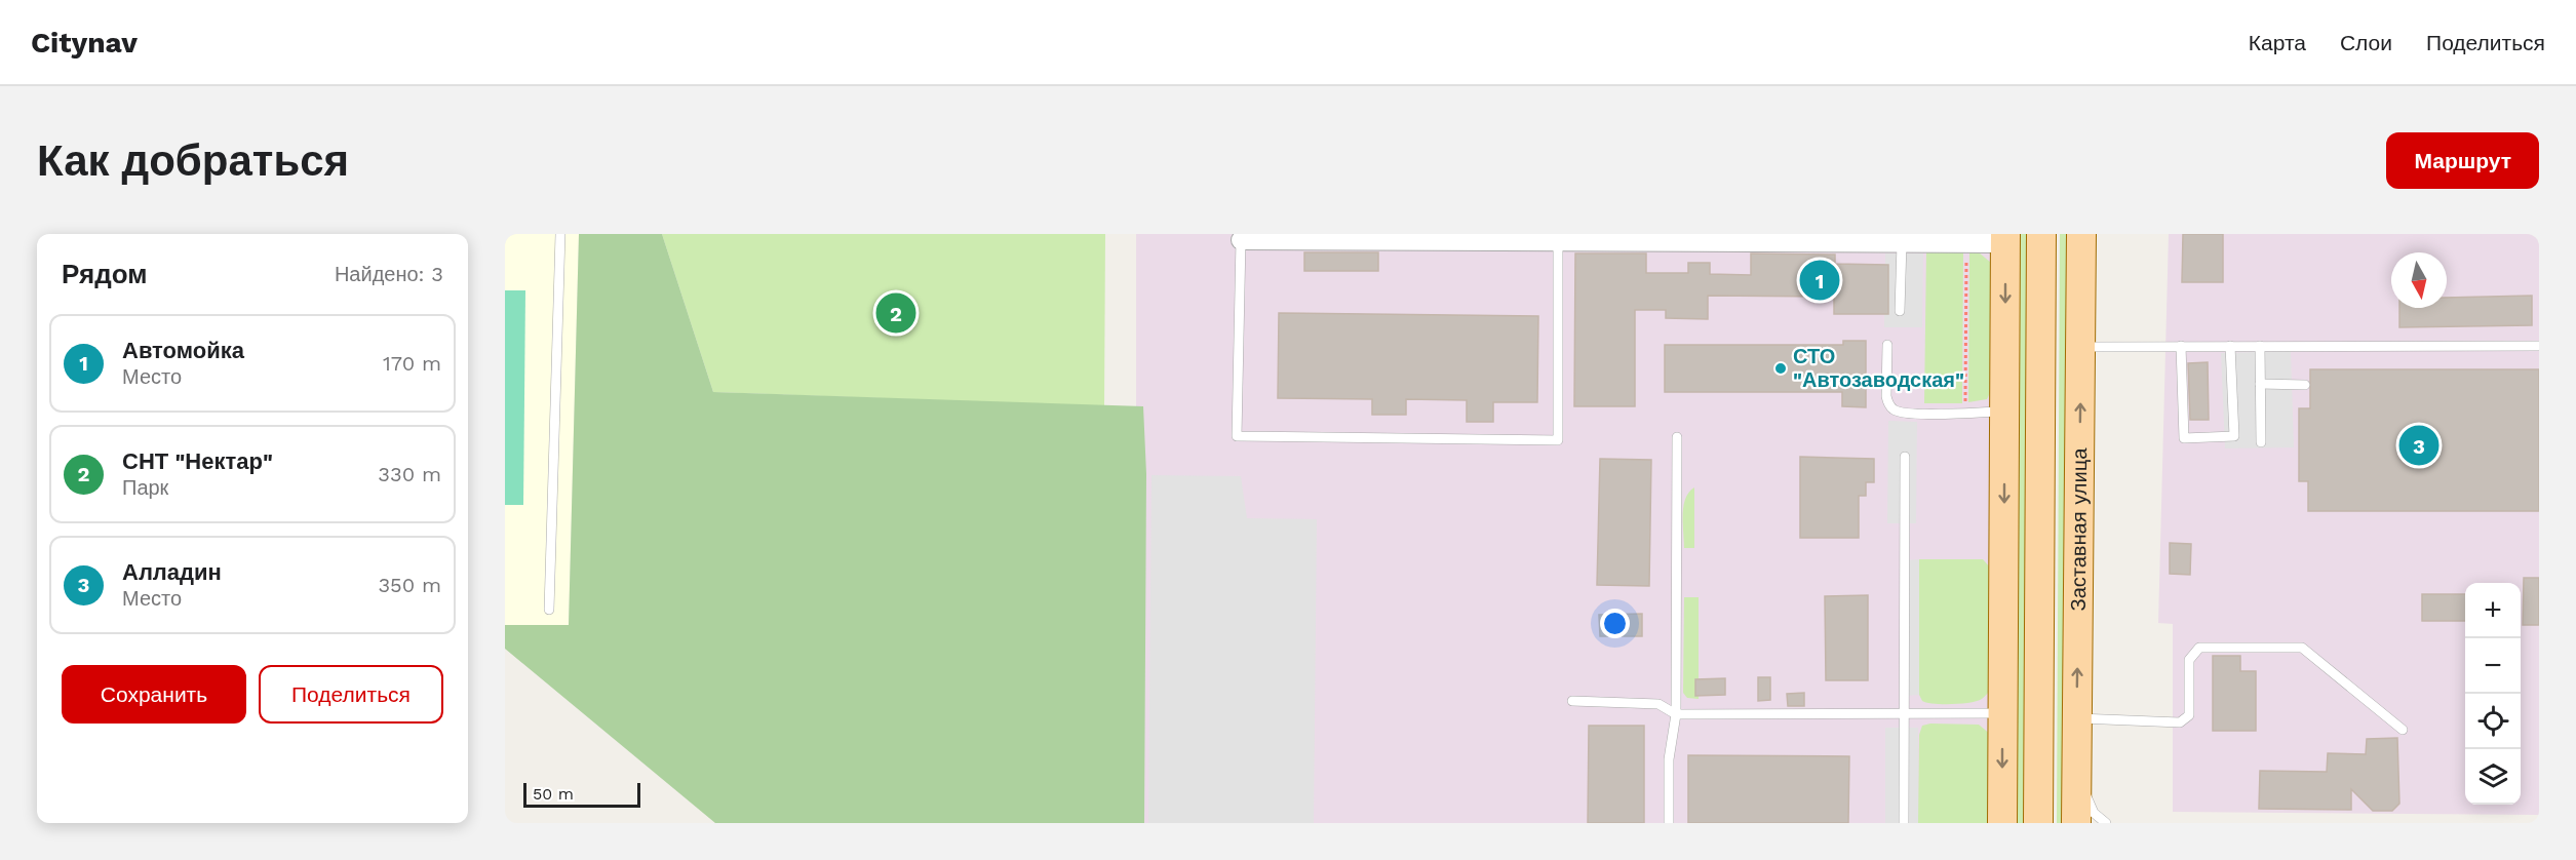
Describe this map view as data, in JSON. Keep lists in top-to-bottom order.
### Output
{
  "streets": {
    "main road": ["Заставная улица"]
  },
  "places": ["СТО \"Автозаводская\""],
  "scale_bar": "50 m",
  "north": "bottom",
  "page": {
    "header": "Citynav",
    "nav": ["Карта", "Слои", "Поделиться"],
    "buttons": [
      "Маршрут",
      ["Сохранить", "Поделиться"]
    ],
    "title": "Как добраться",
    "heading": ["Рядом", "Найдено: 3"],
    "pins": ["1", "2", "3"],
    "list": [
      {
        "mark": "1",
        "name": "Автомойка",
        "note": "Место",
        "value": "170 m"
      },
      {
        "mark": "2",
        "name": "СНТ \"Нектар\"",
        "note": "Парк",
        "value": "330 m"
      },
      {
        "mark": "3",
        "name": "Алладин",
        "note": "Место",
        "value": "350 m"
      }
    ],
    "map_buttons": ["+", "−"],
    "scale": "50 m"
  }
}
